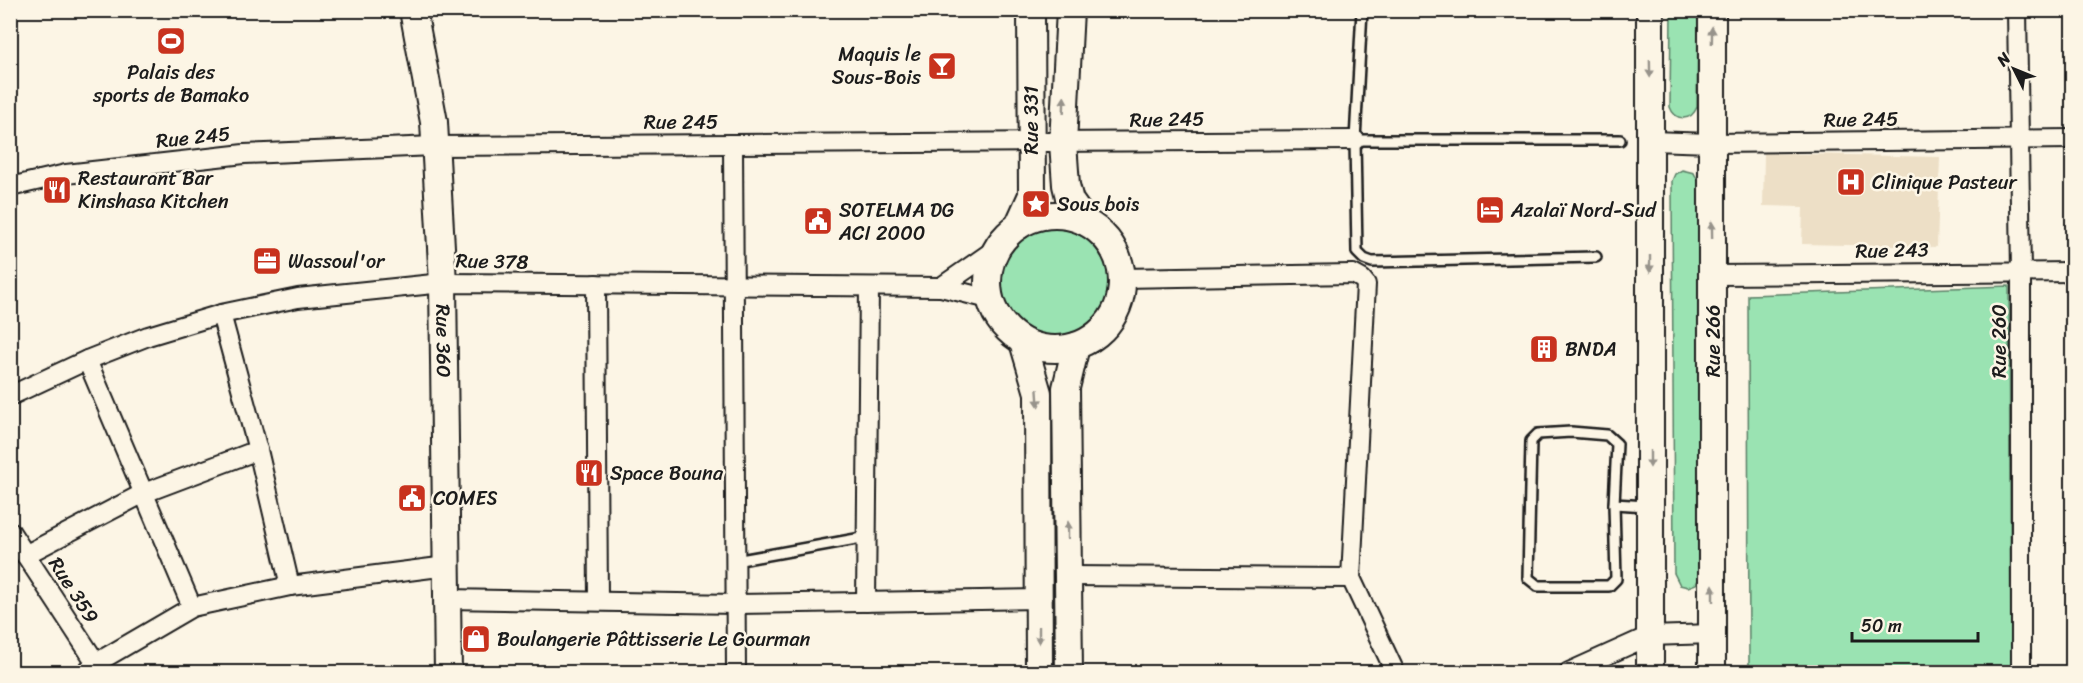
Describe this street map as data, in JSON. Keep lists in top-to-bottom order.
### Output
{
  "streets": {
    "main road": ["Rue 331", "Rue 360", "Rue 266"],
    "street": [
      "Rue 245",
      "Rue 243",
      "Rue 378",
      "Rue 260",
      "Rue 359"
    ]
  },
  "crossings": [
    ["Rue 245", "Rue 331"],
    ["Rue 245", "Rue 360"],
    ["Rue 245", "Rue 266"],
    ["Rue 245", "Rue 260"],
    ["Rue 331", "Rue 378"],
    ["Rue 243", "Rue 266"],
    ["Rue 243", "Rue 260"],
    ["Rue 378", "Rue 360"]
  ],
  "places": {
    "sports": ["Palais des sports de Bamako"],
    "bar": ["Maquis le Sous-Bois"],
    "hospital": ["Clinique Pasteur"],
    "restaurant": ["Restaurant Bar Kinshasa Kitchen", "Space Bouna"],
    "place": ["Sous bois"],
    "hotel": ["Azalaï Nord-Sud"],
    "public building": ["SOTELMA DG ACI 2000", "COMES"],
    "office": ["Wassoul'or"],
    "building": ["BNDA"],
    "shop": ["Boulangerie Pâttisserie Le Gourman"]
  },
  "scale_bar": "50 m",
  "north": "top left"
}
